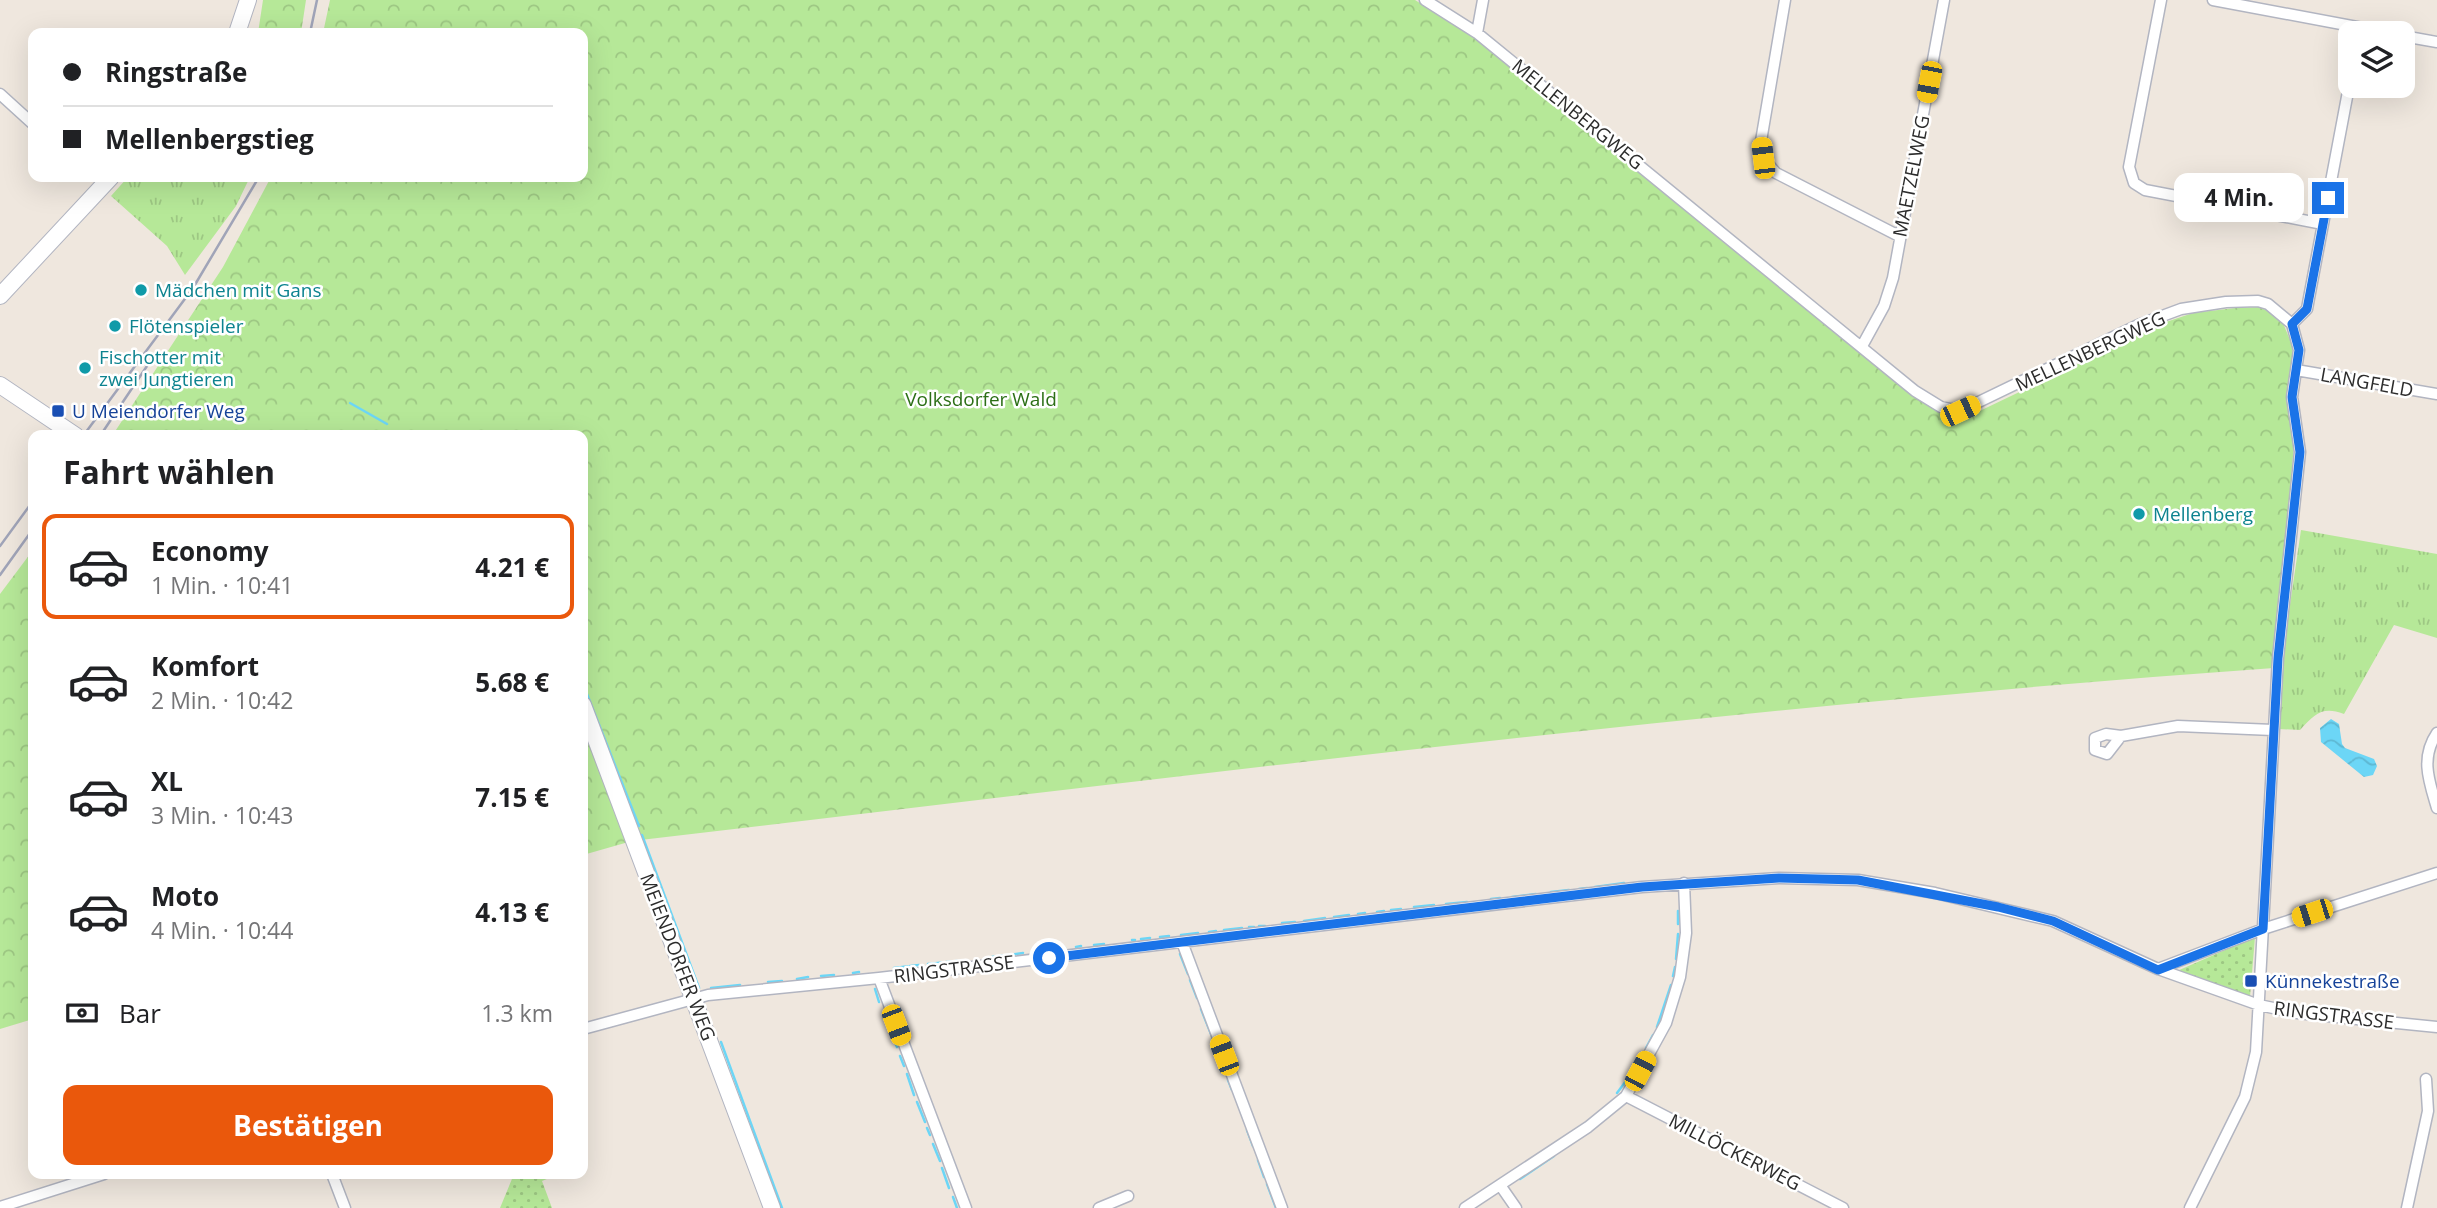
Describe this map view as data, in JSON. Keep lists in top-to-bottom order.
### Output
{
  "streets": {
    "street": [
      "MELLENBERGWEG",
      "MAETZELWEG",
      "LANGFELD",
      "MEIENDORFER WEG",
      "RINGSTRASSE",
      "MILLÖCKERWEG"
    ]
  },
  "crossings": [
    ["MELLENBERGWEG", "MAETZELWEG"],
    ["MEIENDORFER WEG", "RINGSTRASSE"]
  ],
  "parks": ["Volksdorfer Wald"],
  "places": {
    "other": [
      "Mädchen mit Gans",
      "Flötenspieler",
      "Fischotter mit zwei Jungtieren",
      "Mellenberg"
    ],
    "transit": ["U Meiendorfer Weg", "Künnekestraße"]
  },
  "page": {
    "banner": ["Ringstraße", "Mellenbergstieg"],
    "bubble": "4 Min.",
    "heading": "Fahrt wählen",
    "list": [
      {
        "name": "Economy",
        "note": "1 Min. · 10:41",
        "value": "4.21 €"
      },
      {
        "name": "Komfort",
        "note": "2 Min. · 10:42",
        "value": "5.68 €"
      },
      {
        "name": "XL",
        "note": "3 Min. · 10:43",
        "value": "7.15 €"
      },
      {
        "name": "Moto",
        "note": "4 Min. · 10:44",
        "value": "4.13 €"
      }
    ],
    "pay": ["Bar", "1.3 km"],
    "buttons": "Bestätigen"
  }
}
